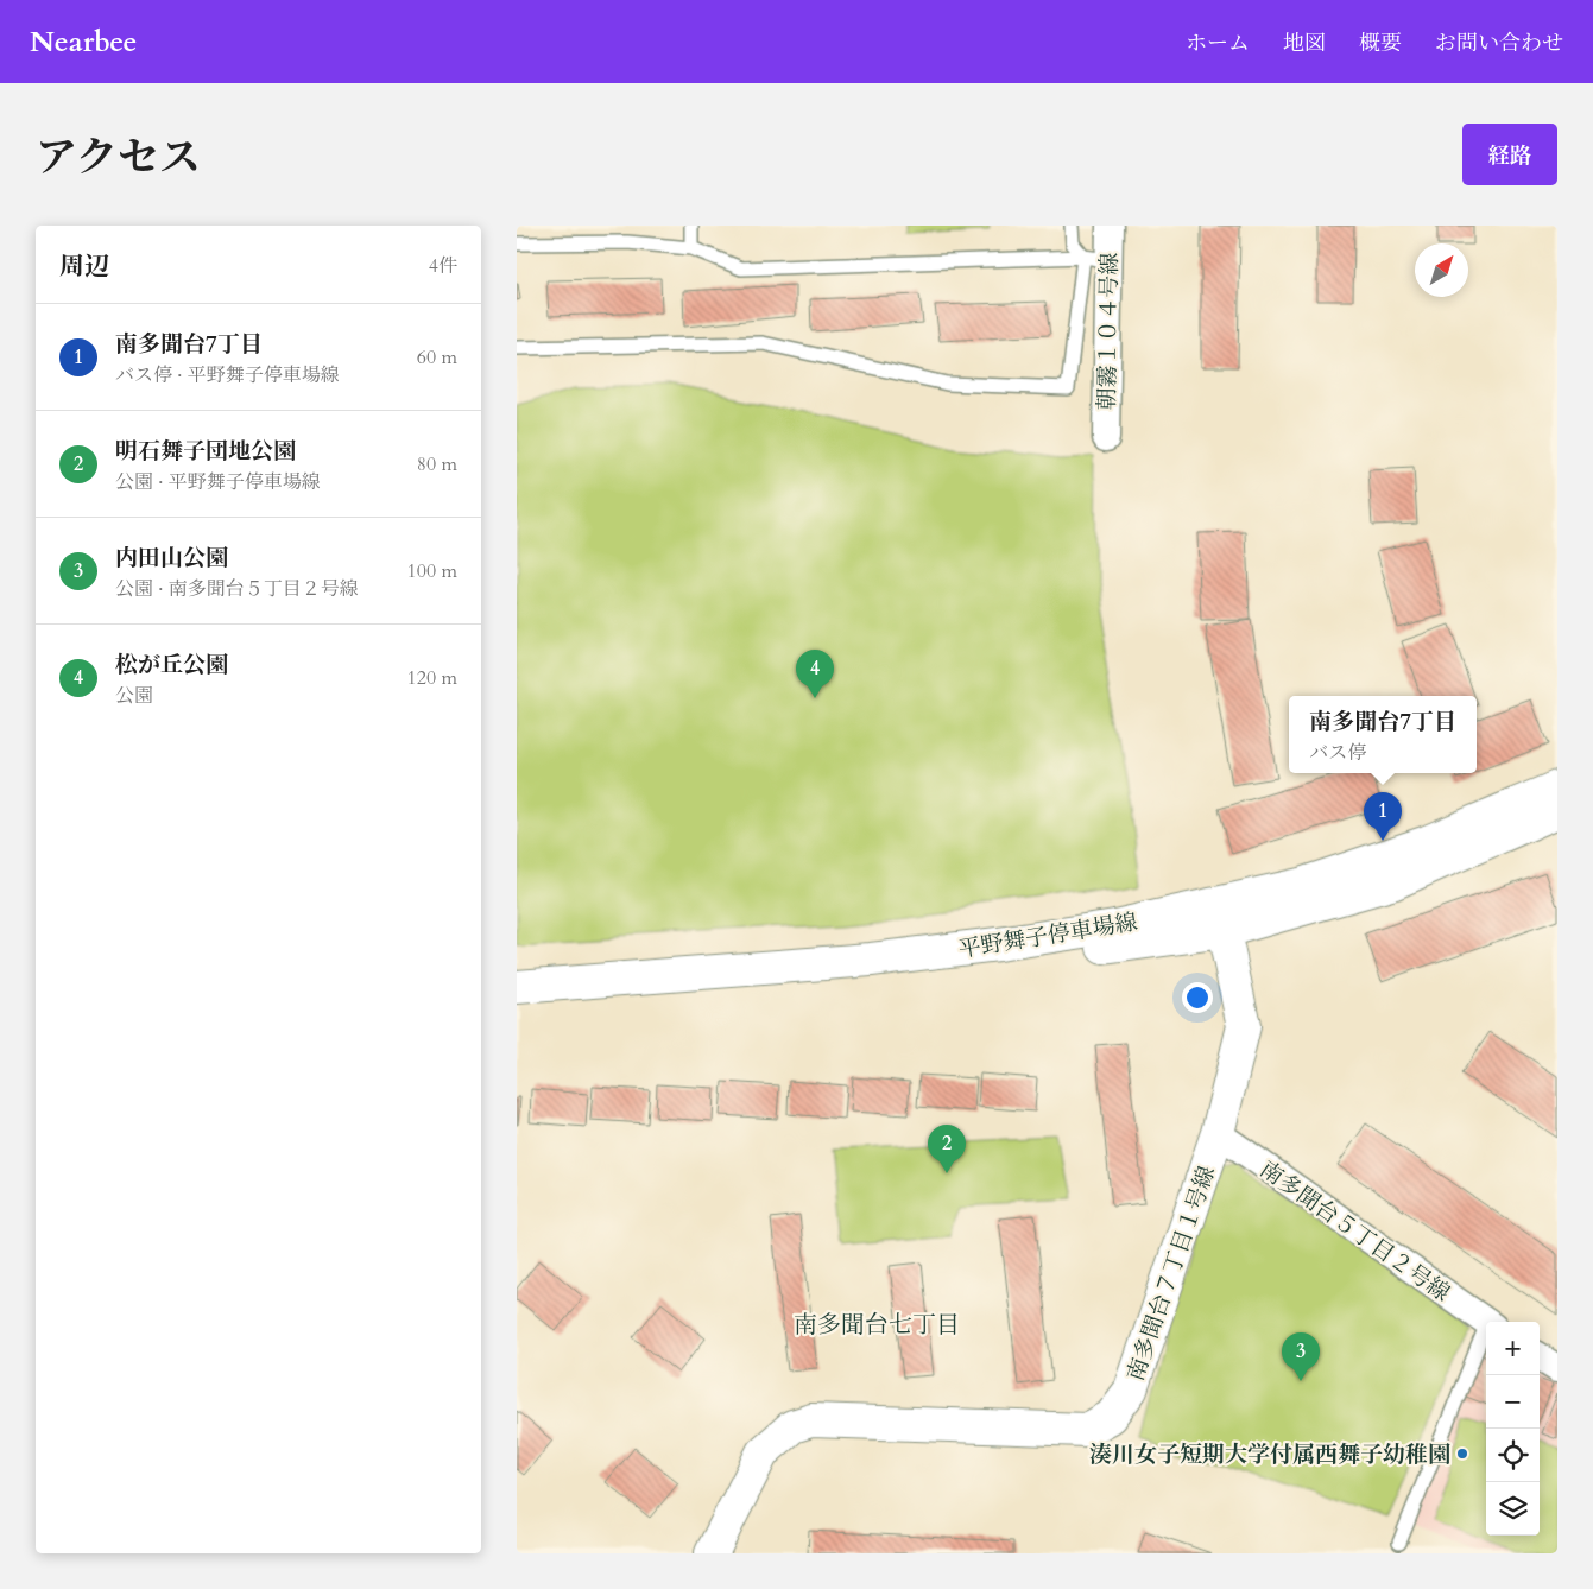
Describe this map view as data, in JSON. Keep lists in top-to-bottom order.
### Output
{
  "streets": {
    "main road": ["平野舞子停車場線", "南多聞台７丁目１号線"],
    "street": ["朝霧１０４号線", "南多聞台５丁目２号線"]
  },
  "crossings": [
    ["平野舞子停車場線", "南多聞台７丁目１号線"],
    ["南多聞台５丁目２号線", "南多聞台７丁目１号線"]
  ],
  "districts": ["南多聞台七丁目"],
  "places": ["湊川女子短期大学付属西舞子幼稚園"],
  "north": "top right",
  "page": {
    "header": "Nearbee",
    "nav": [
      "ホーム",
      "地図",
      "概要",
      "お問い合わせ"
    ],
    "title": "アクセス",
    "buttons": "経路",
    "heading": ["周辺", "4件"],
    "list": [
      {
        "mark": "1",
        "name": "南多聞台7丁目",
        "note": "バス停 · 平野舞子停車場線",
        "value": "60 m"
      },
      {
        "mark": "2",
        "name": "明石舞子団地公園",
        "note": "公園 · 平野舞子停車場線",
        "value": "80 m"
      },
      {
        "mark": "3",
        "name": "内田山公園",
        "note": "公園 · 南多聞台５丁目２号線",
        "value": "100 m"
      },
      {
        "mark": "4",
        "name": "松が丘公園",
        "note": "公園",
        "value": "120 m"
      }
    ],
    "pins": [
      "4",
      "1",
      "2",
      "3"
    ],
    "popup": ["南多聞台7丁目", "バス停"],
    "map_buttons": ["+", "−"]
  }
}
